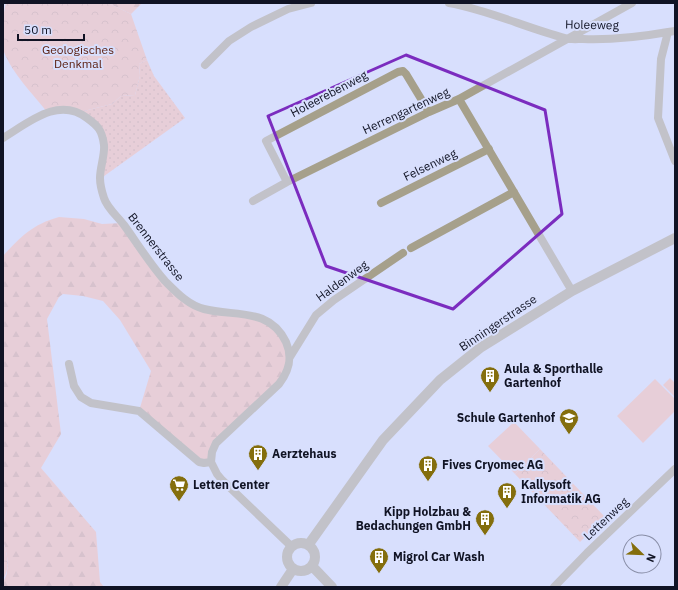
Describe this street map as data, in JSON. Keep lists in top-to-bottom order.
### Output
{
  "streets": {
    "street": [
      "Holeeweg",
      "Holeerebenweg",
      "Herrengartenweg",
      "Felsenweg",
      "Brennerstrasse",
      "Haldenweg",
      "Binningerstrasse",
      "Lettenweg"
    ]
  },
  "crossings": [
    ["Holeeweg", "Herrengartenweg"],
    ["Holeerebenweg", "Herrengartenweg"],
    ["Brennerstrasse", "Haldenweg"]
  ],
  "parks": ["Geologisches Denkmal"],
  "places": {
    "building": [
      "Aula & Sporthalle Gartenhof",
      "Aerztehaus",
      "Fives Cryomec AG",
      "Kallysoft Informatik AG",
      "Kipp Holzbau & Bedachungen GmbH",
      "Migrol Car Wash"
    ],
    "school or university": ["Schule Gartenhof"],
    "supermarket": ["Letten Center"]
  },
  "scale_bar": "50 m",
  "north": "bottom right"
}
